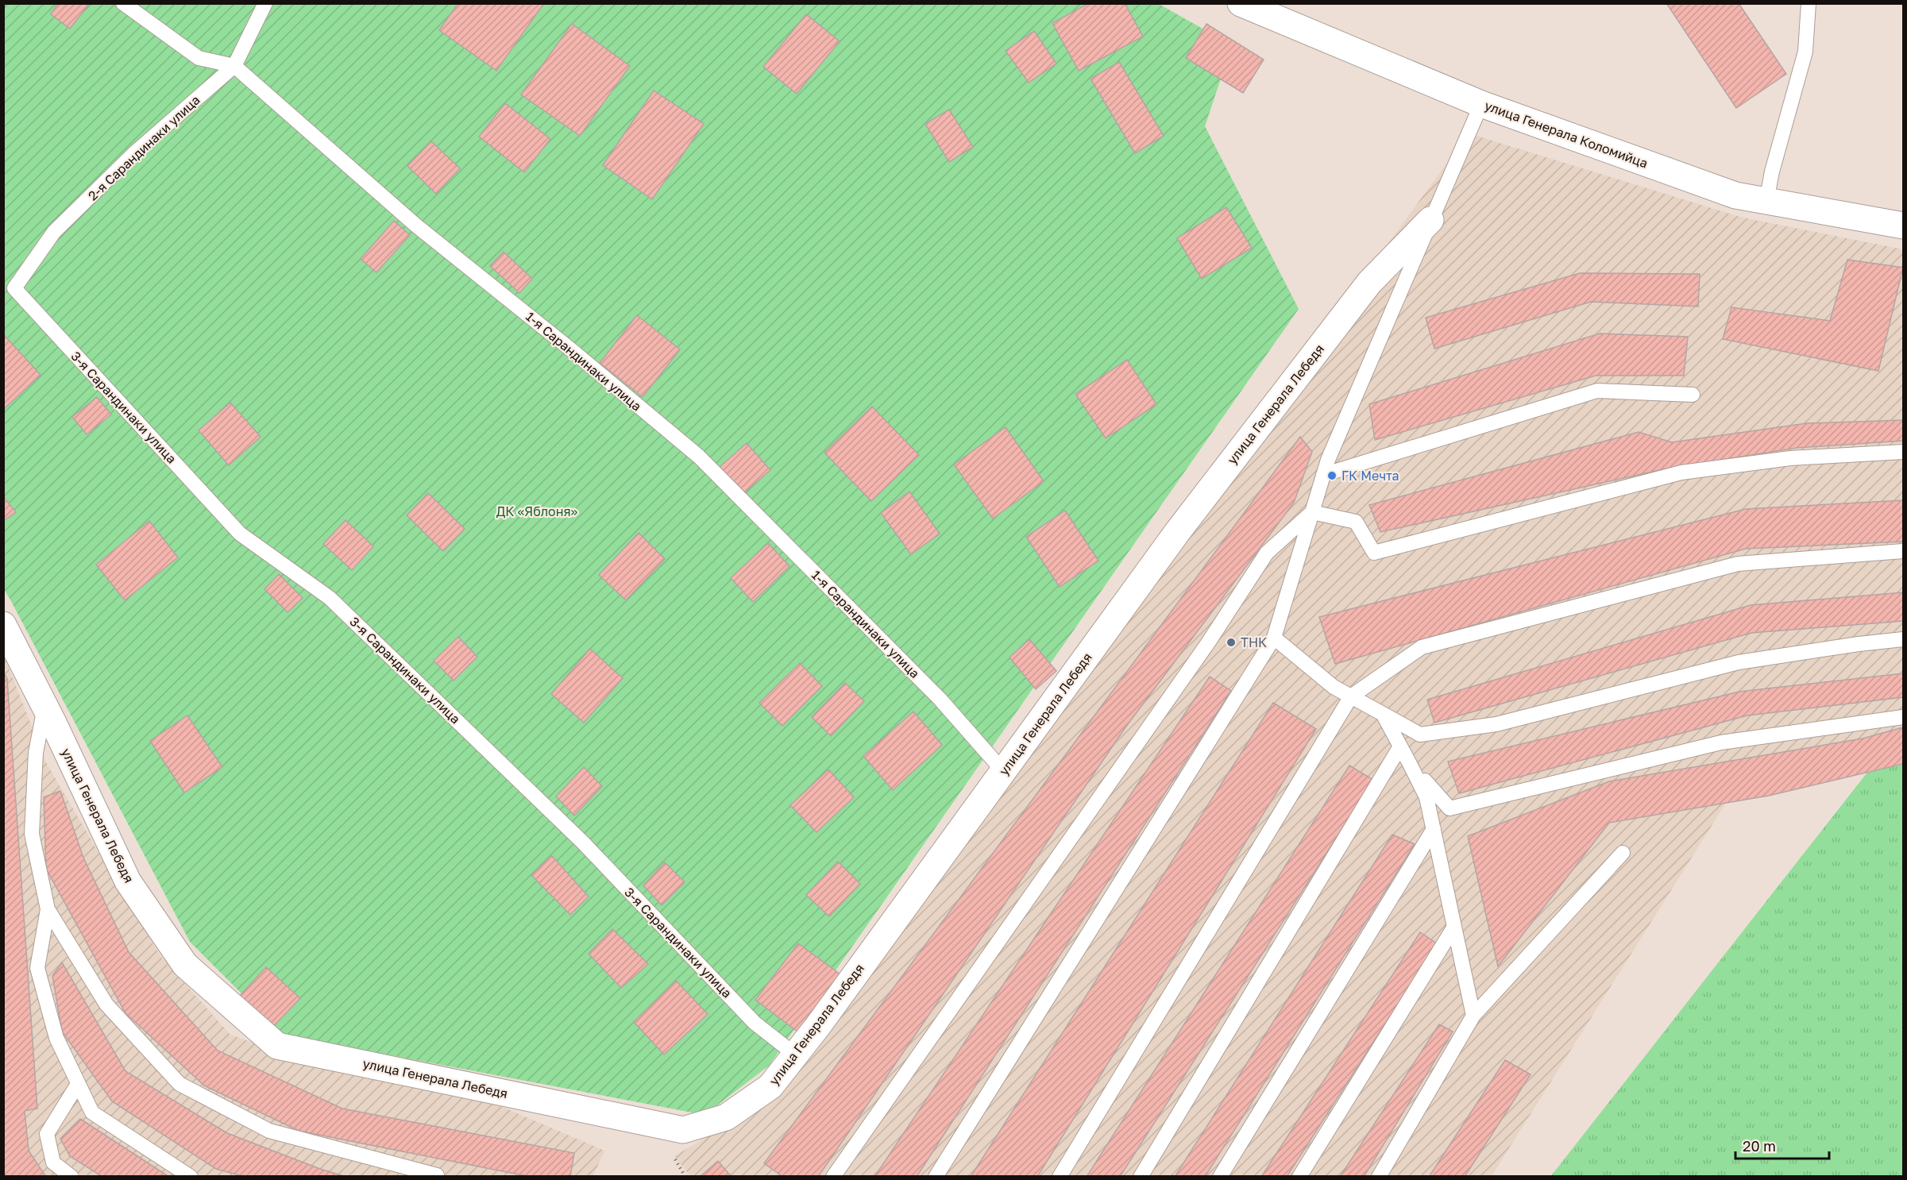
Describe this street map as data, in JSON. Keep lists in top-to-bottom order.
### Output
{
  "streets": {
    "street": ["улица Генерала Коломийца", "улица Генерала Лебедя"],
    "lane": ["2-я Сарандинаки улица", "1-я Сарандинаки улица", "3-я Сарандинаки улица"]
  },
  "crossings": [
    ["2-я Сарандинаки улица", "1-я Сарандинаки улица"],
    ["2-я Сарандинаки улица", "3-я Сарандинаки улица"],
    ["1-я Сарандинаки улица", "улица Генерала Лебедя"],
    ["улица Генерала Лебедя", "3-я Сарандинаки улица"]
  ],
  "parks": ["ДК «Яблоня»"],
  "places": ["ГК Мечта", "ТНК"],
  "scale_bar": "20 m"
}
